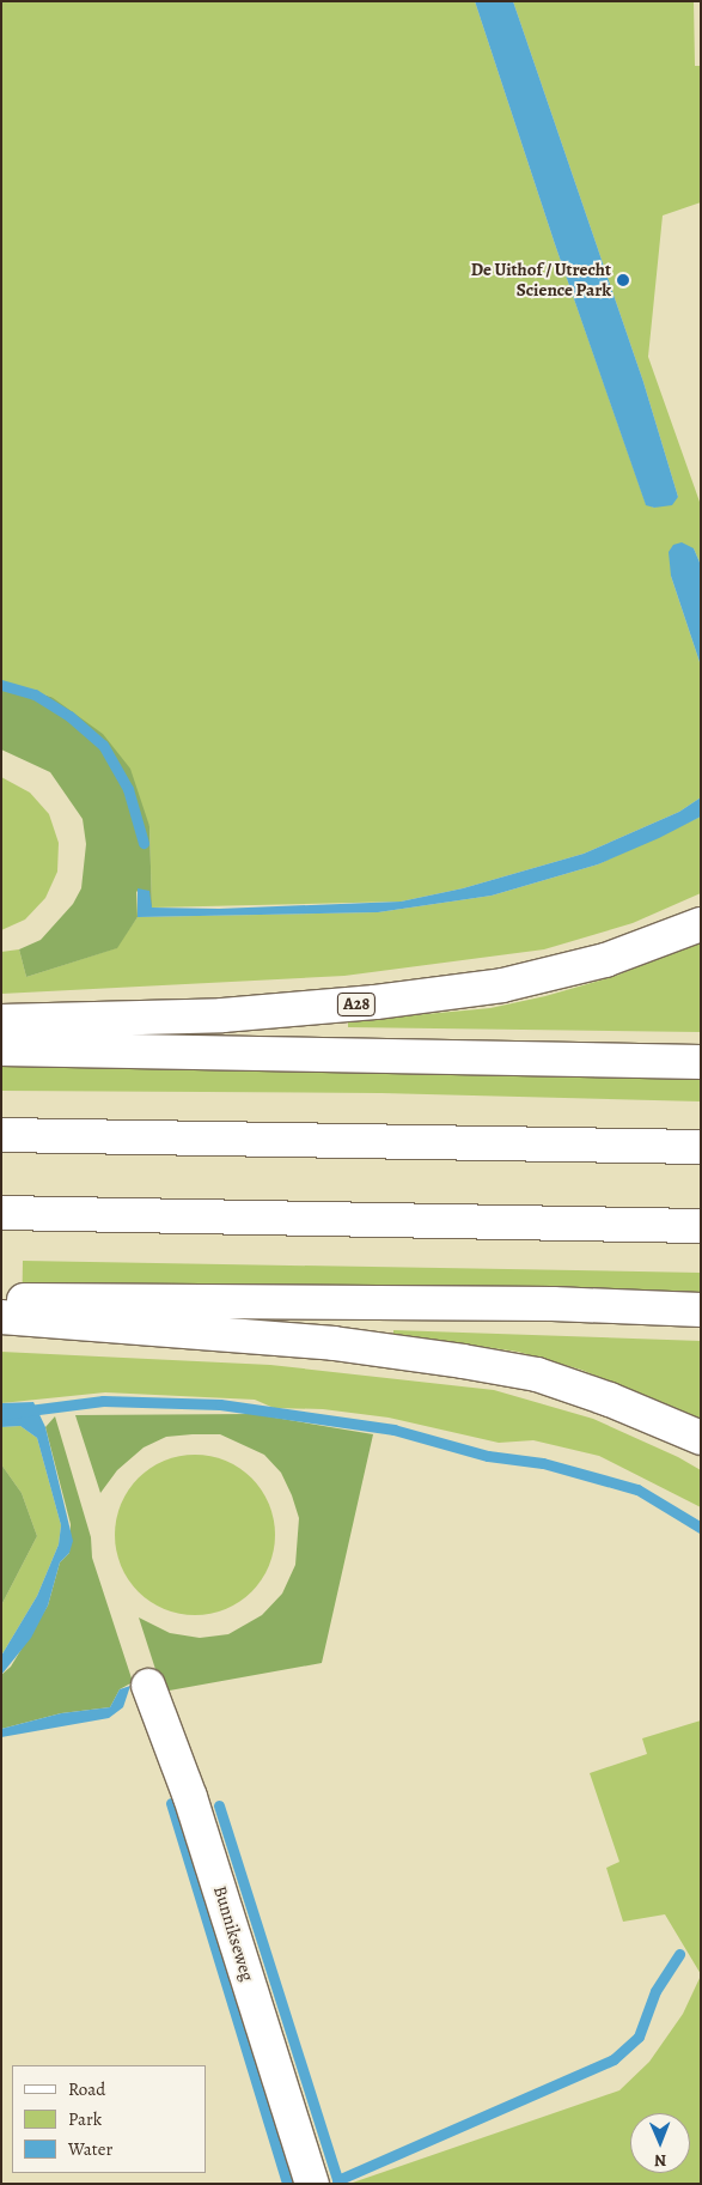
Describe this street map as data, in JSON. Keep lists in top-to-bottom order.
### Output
{
  "streets": {
    "main road": ["A28", "Bunnikseweg"]
  },
  "places": ["De Uithof / Utrecht Science Park"],
  "legend": ["Road", "Park", "Water"],
  "north": "bottom"
}
